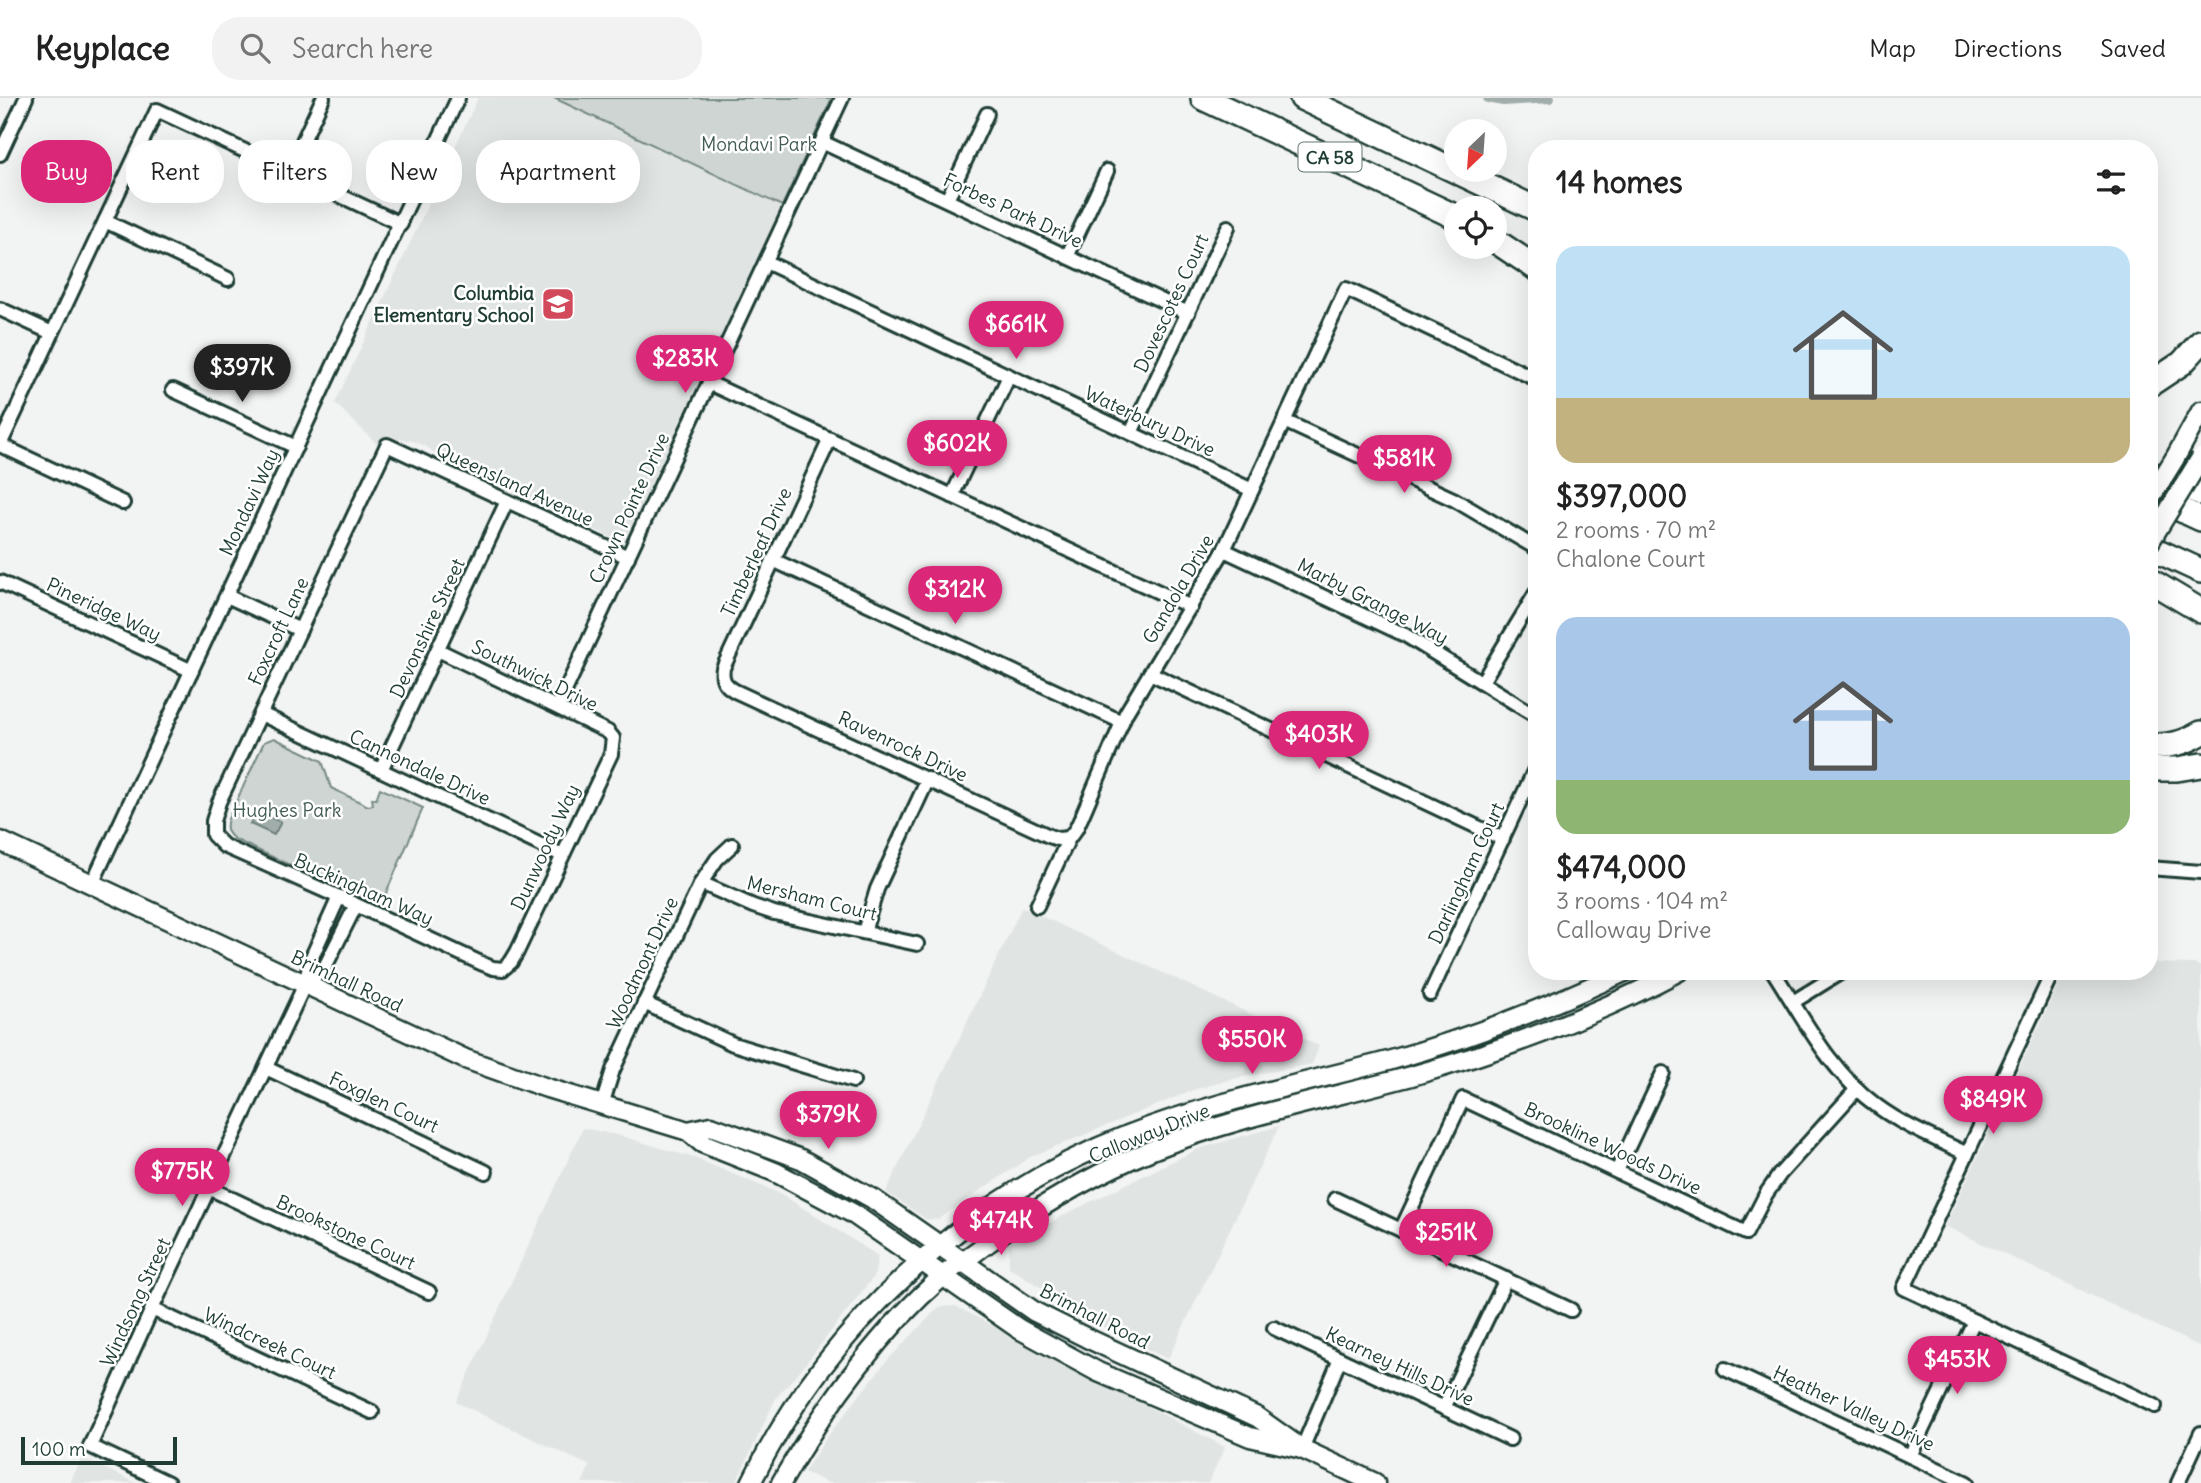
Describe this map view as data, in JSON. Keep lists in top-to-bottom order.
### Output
{
  "streets": {
    "highway": ["CA 58"],
    "main road": ["Brimhall Road", "Calloway Drive"],
    "street": [
      "Forbes Park Drive",
      "Dovescotes Court",
      "Waterbury Drive",
      "Queensland Avenue",
      "Mondavi Way",
      "Crown Pointe Drive",
      "Timberleaf Drive",
      "Gandola Drive",
      "Marby Grange Way",
      "Pineridge Way",
      "Devonshire Street",
      "Foxcroft Lane",
      "Southwick Drive",
      "Ravenrock Drive",
      "Cannondale Drive",
      "Dunwoody Way",
      "Darlingham Court",
      "Buckingham Way",
      "Mersham Court",
      "Woodmont Drive",
      "Foxglen Court",
      "Brookline Woods Drive",
      "Brookstone Court",
      "Windsong Street",
      "Windcreek Court",
      "Kearney Hills Drive",
      "Heather Valley Drive"
    ]
  },
  "crossings": [
    ["Forbes Park Drive", "Dovescotes Court"],
    ["Forbes Park Drive", "Crown Pointe Drive"],
    ["Dovescotes Court", "Waterbury Drive"],
    ["Waterbury Drive", "Crown Pointe Drive"],
    ["Waterbury Drive", "Gandola Drive"],
    ["Queensland Avenue", "Crown Pointe Drive"],
    ["Queensland Avenue", "Devonshire Street"],
    ["Queensland Avenue", "Foxcroft Lane"],
    ["Mondavi Way", "Pineridge Way"],
    ["Mondavi Way", "Brimhall Road"],
    ["Crown Pointe Drive", "Southwick Drive"],
    ["Timberleaf Drive", "Ravenrock Drive"],
    ["Gandola Drive", "Marby Grange Way"],
    ["Gandola Drive", "Ravenrock Drive"],
    ["Devonshire Street", "Southwick Drive"],
    ["Devonshire Street", "Cannondale Drive"],
    ["Foxcroft Lane", "Cannondale Drive"],
    ["Foxcroft Lane", "Buckingham Way"],
    ["Southwick Drive", "Dunwoody Way"],
    ["Cannondale Drive", "Dunwoody Way"],
    ["Dunwoody Way", "Buckingham Way"],
    ["Buckingham Way", "Windsong Street"],
    ["Mersham Court", "Woodmont Drive"],
    ["Woodmont Drive", "Brimhall Road"],
    ["Brimhall Road", "Calloway Drive"],
    ["Brimhall Road", "Windsong Street"],
    ["Foxglen Court", "Windsong Street"],
    ["Brookstone Court", "Windsong Street"],
    ["Windsong Street", "Windcreek Court"]
  ],
  "parks": ["Mondavi Park", "Hughes Park"],
  "places": {
    "school or university": ["Columbia Elementary School"]
  },
  "scale_bar": "100 m",
  "north": "bottom left",
  "page": {
    "header": "Keyplace",
    "search": "Search here",
    "nav": ["Map", "Directions", "Saved"],
    "chip": [
      "Buy",
      "Rent",
      "Filters",
      "New",
      "Apartment"
    ],
    "heading": "14 homes",
    "list": [
      {
        "name": "$397,000",
        "note": "2 rooms · 70 m² · Chalone Court"
      },
      {
        "name": "$474,000",
        "note": "3 rooms · 104 m² · Calloway Drive"
      }
    ],
    "price": [
      "$661K",
      "$283K",
      "$397K",
      "$602K",
      "$581K",
      "$312K",
      "$403K",
      "$550K",
      "$849K",
      "$379K",
      "$775K",
      "$474K",
      "$251K",
      "$453K"
    ],
    "scale": "100 m"
  }
}
